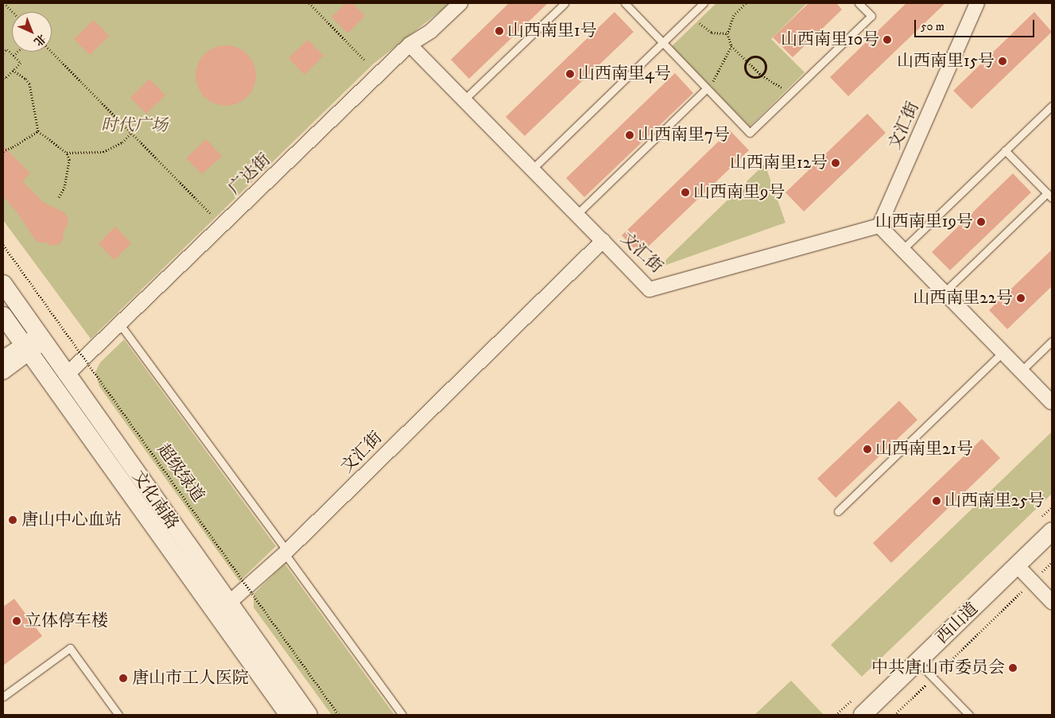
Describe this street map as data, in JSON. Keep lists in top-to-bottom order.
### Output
{
  "streets": {
    "street": [
      "文汇街",
      "广达街",
      "文化南路",
      "西山道"
    ],
    "path": ["超级绿道"]
  },
  "crossings": [
    ["文汇街", "文化南路"],
    ["广达街", "文化南路"]
  ],
  "parks": ["时代广场"],
  "places": [
    "山西南里1号",
    "山西南里10号",
    "山西南里15号",
    "山西南里4号",
    "山西南里7号",
    "山西南里12号",
    "山西南里9号",
    "山西南里19号",
    "山西南里22号",
    "山西南里21号",
    "山西南里25号",
    "唐山中心血站",
    "立体停车楼",
    "中共唐山市委员会",
    "唐山市工人医院"
  ],
  "scale_bar": "50 m",
  "north": "bottom right"
}
